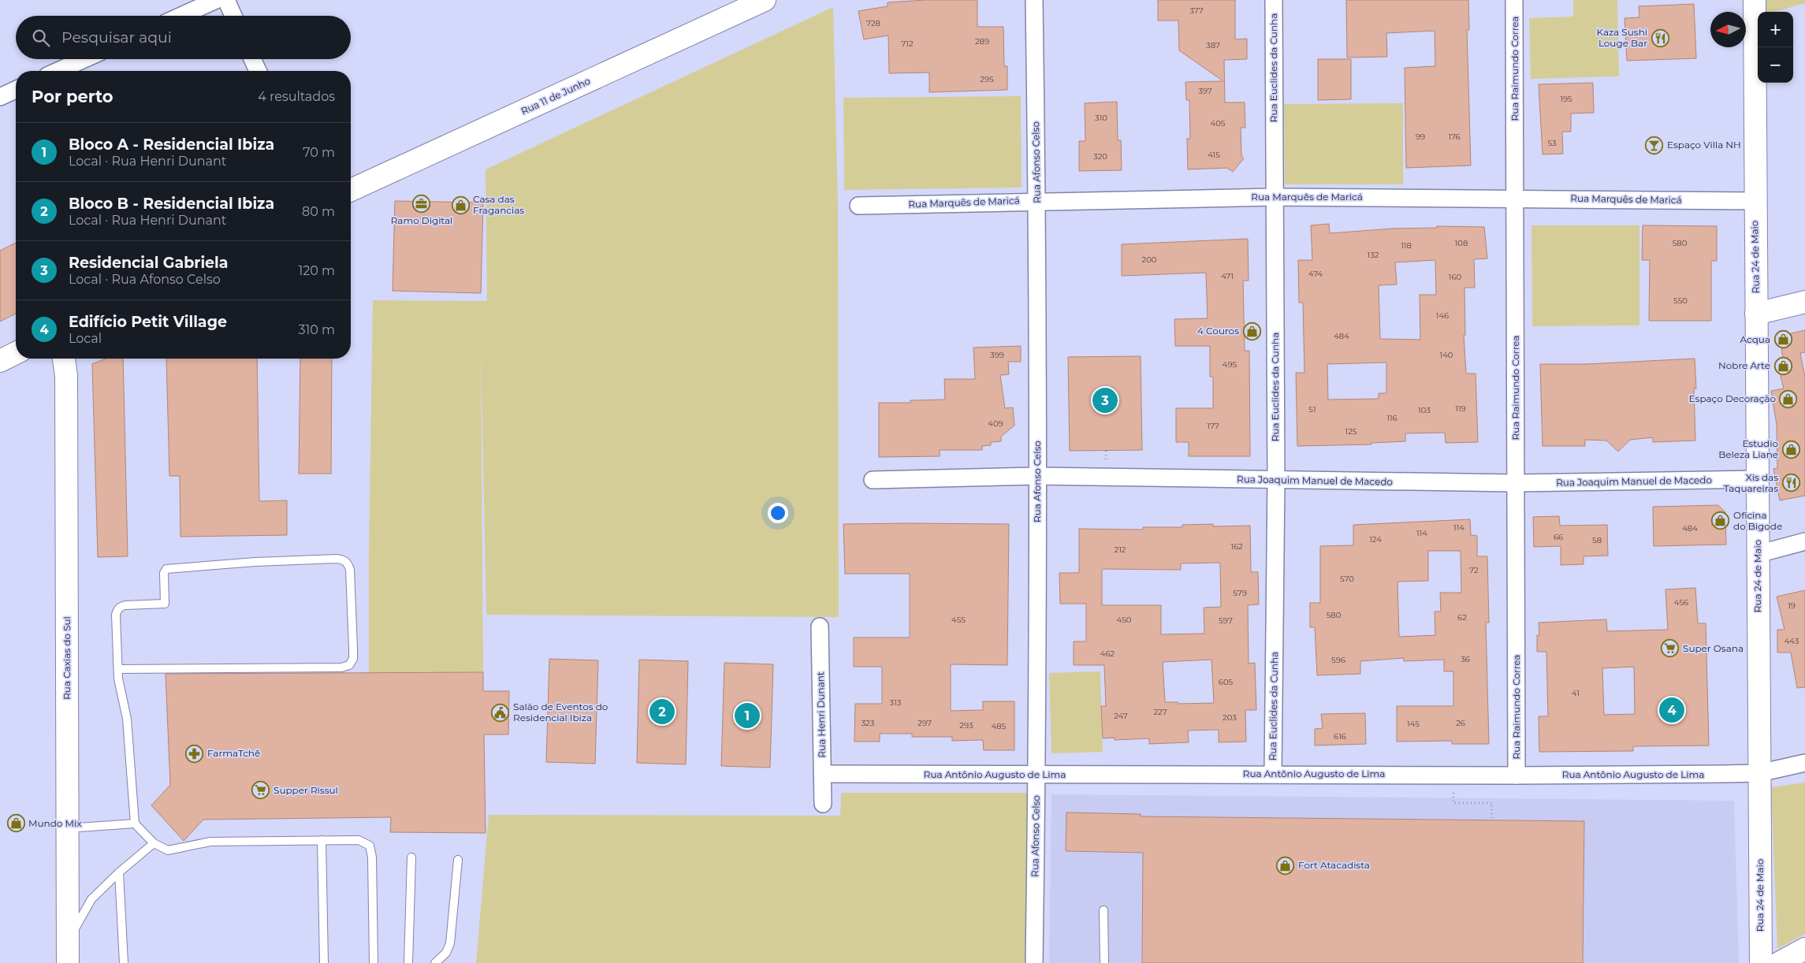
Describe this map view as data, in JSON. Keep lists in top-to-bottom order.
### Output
{
  "streets": {
    "street": [
      "Rua Euclides da Cunha",
      "Rua Raimundo Correa",
      "Rua 11 de Junho",
      "Rua Afonso Celso",
      "Rua Marquês de Maricá",
      "Rua 24 de Maio",
      "Rua Joaquim Manuel de Macedo",
      "Rua Caxias do Sul",
      "Rua Henri Dunant",
      "Rua Antônio Augusto de Lima"
    ]
  },
  "crossings": [
    ["Rua Euclides da Cunha", "Rua Marquês de Maricá"],
    ["Rua Euclides da Cunha", "Rua Joaquim Manuel de Macedo"],
    ["Rua Euclides da Cunha", "Rua Antônio Augusto de Lima"],
    ["Rua Raimundo Correa", "Rua Marquês de Maricá"],
    ["Rua Raimundo Correa", "Rua Joaquim Manuel de Macedo"],
    ["Rua Raimundo Correa", "Rua Antônio Augusto de Lima"],
    ["Rua Afonso Celso", "Rua Marquês de Maricá"],
    ["Rua Afonso Celso", "Rua Joaquim Manuel de Macedo"],
    ["Rua Afonso Celso", "Rua Antônio Augusto de Lima"],
    ["Rua Marquês de Maricá", "Rua 24 de Maio"],
    ["Rua 24 de Maio", "Rua Joaquim Manuel de Macedo"],
    ["Rua 24 de Maio", "Rua Antônio Augusto de Lima"],
    ["Rua Henri Dunant", "Rua Antônio Augusto de Lima"]
  ],
  "places": {
    "restaurant": ["Kaza Sushi Louge Bar", "Xis das Taquareiras"],
    "bar": ["Espaço Villa NH"],
    "office": ["Ramo Digital"],
    "shop": [
      "Casa das Fragancias",
      "4 Couros",
      "Acqua",
      "Nobre Arte",
      "Espaço Decoração",
      "Estudio Beleza Liane",
      "Oficina do Bigode",
      "Mundo Mix",
      "Fort Atacadista"
    ],
    "supermarket": ["Super Osana", "Supper Rissul"],
    "public building": ["Salão de Eventos do Residencial Ibiza"],
    "pharmacy": ["FarmaTchê"]
  },
  "house_numbers": [
    "377",
    "728",
    "289",
    "712",
    "387",
    "295",
    "397",
    "195",
    "310",
    "405",
    "99",
    "176",
    "53",
    "415",
    "320",
    "108",
    "580",
    "118",
    "132",
    "200",
    "474",
    "471",
    "160",
    "550",
    "146",
    "484",
    "399",
    "140",
    "495",
    "119",
    "51",
    "103",
    "116",
    "409",
    "177",
    "125",
    "114",
    "484",
    "114",
    "66",
    "124",
    "58",
    "162",
    "212",
    "72",
    "570",
    "579",
    "456",
    "19",
    "580",
    "62",
    "455",
    "450",
    "597",
    "443",
    "462",
    "36",
    "596",
    "605",
    "41",
    "313",
    "227",
    "247",
    "203",
    "323",
    "297",
    "26",
    "145",
    "293",
    "485",
    "616"
  ],
  "north": "left",
  "page": {
    "map_buttons": ["+", "−"],
    "search": "Pesquisar aqui",
    "heading": ["Por perto", "4 resultados"],
    "list": [
      {
        "mark": "1",
        "name": "Bloco A - Residencial Ibiza",
        "note": "Local · Rua Henri Dunant",
        "value": "70 m"
      },
      {
        "mark": "2",
        "name": "Bloco B - Residencial Ibiza",
        "note": "Local · Rua Henri Dunant",
        "value": "80 m"
      },
      {
        "mark": "3",
        "name": "Residencial Gabriela",
        "note": "Local · Rua Afonso Celso",
        "value": "120 m"
      },
      {
        "mark": "4",
        "name": "Edifício Petit Village",
        "note": "Local",
        "value": "310 m"
      }
    ],
    "pins": [
      "3",
      "4",
      "2",
      "1"
    ]
  }
}
